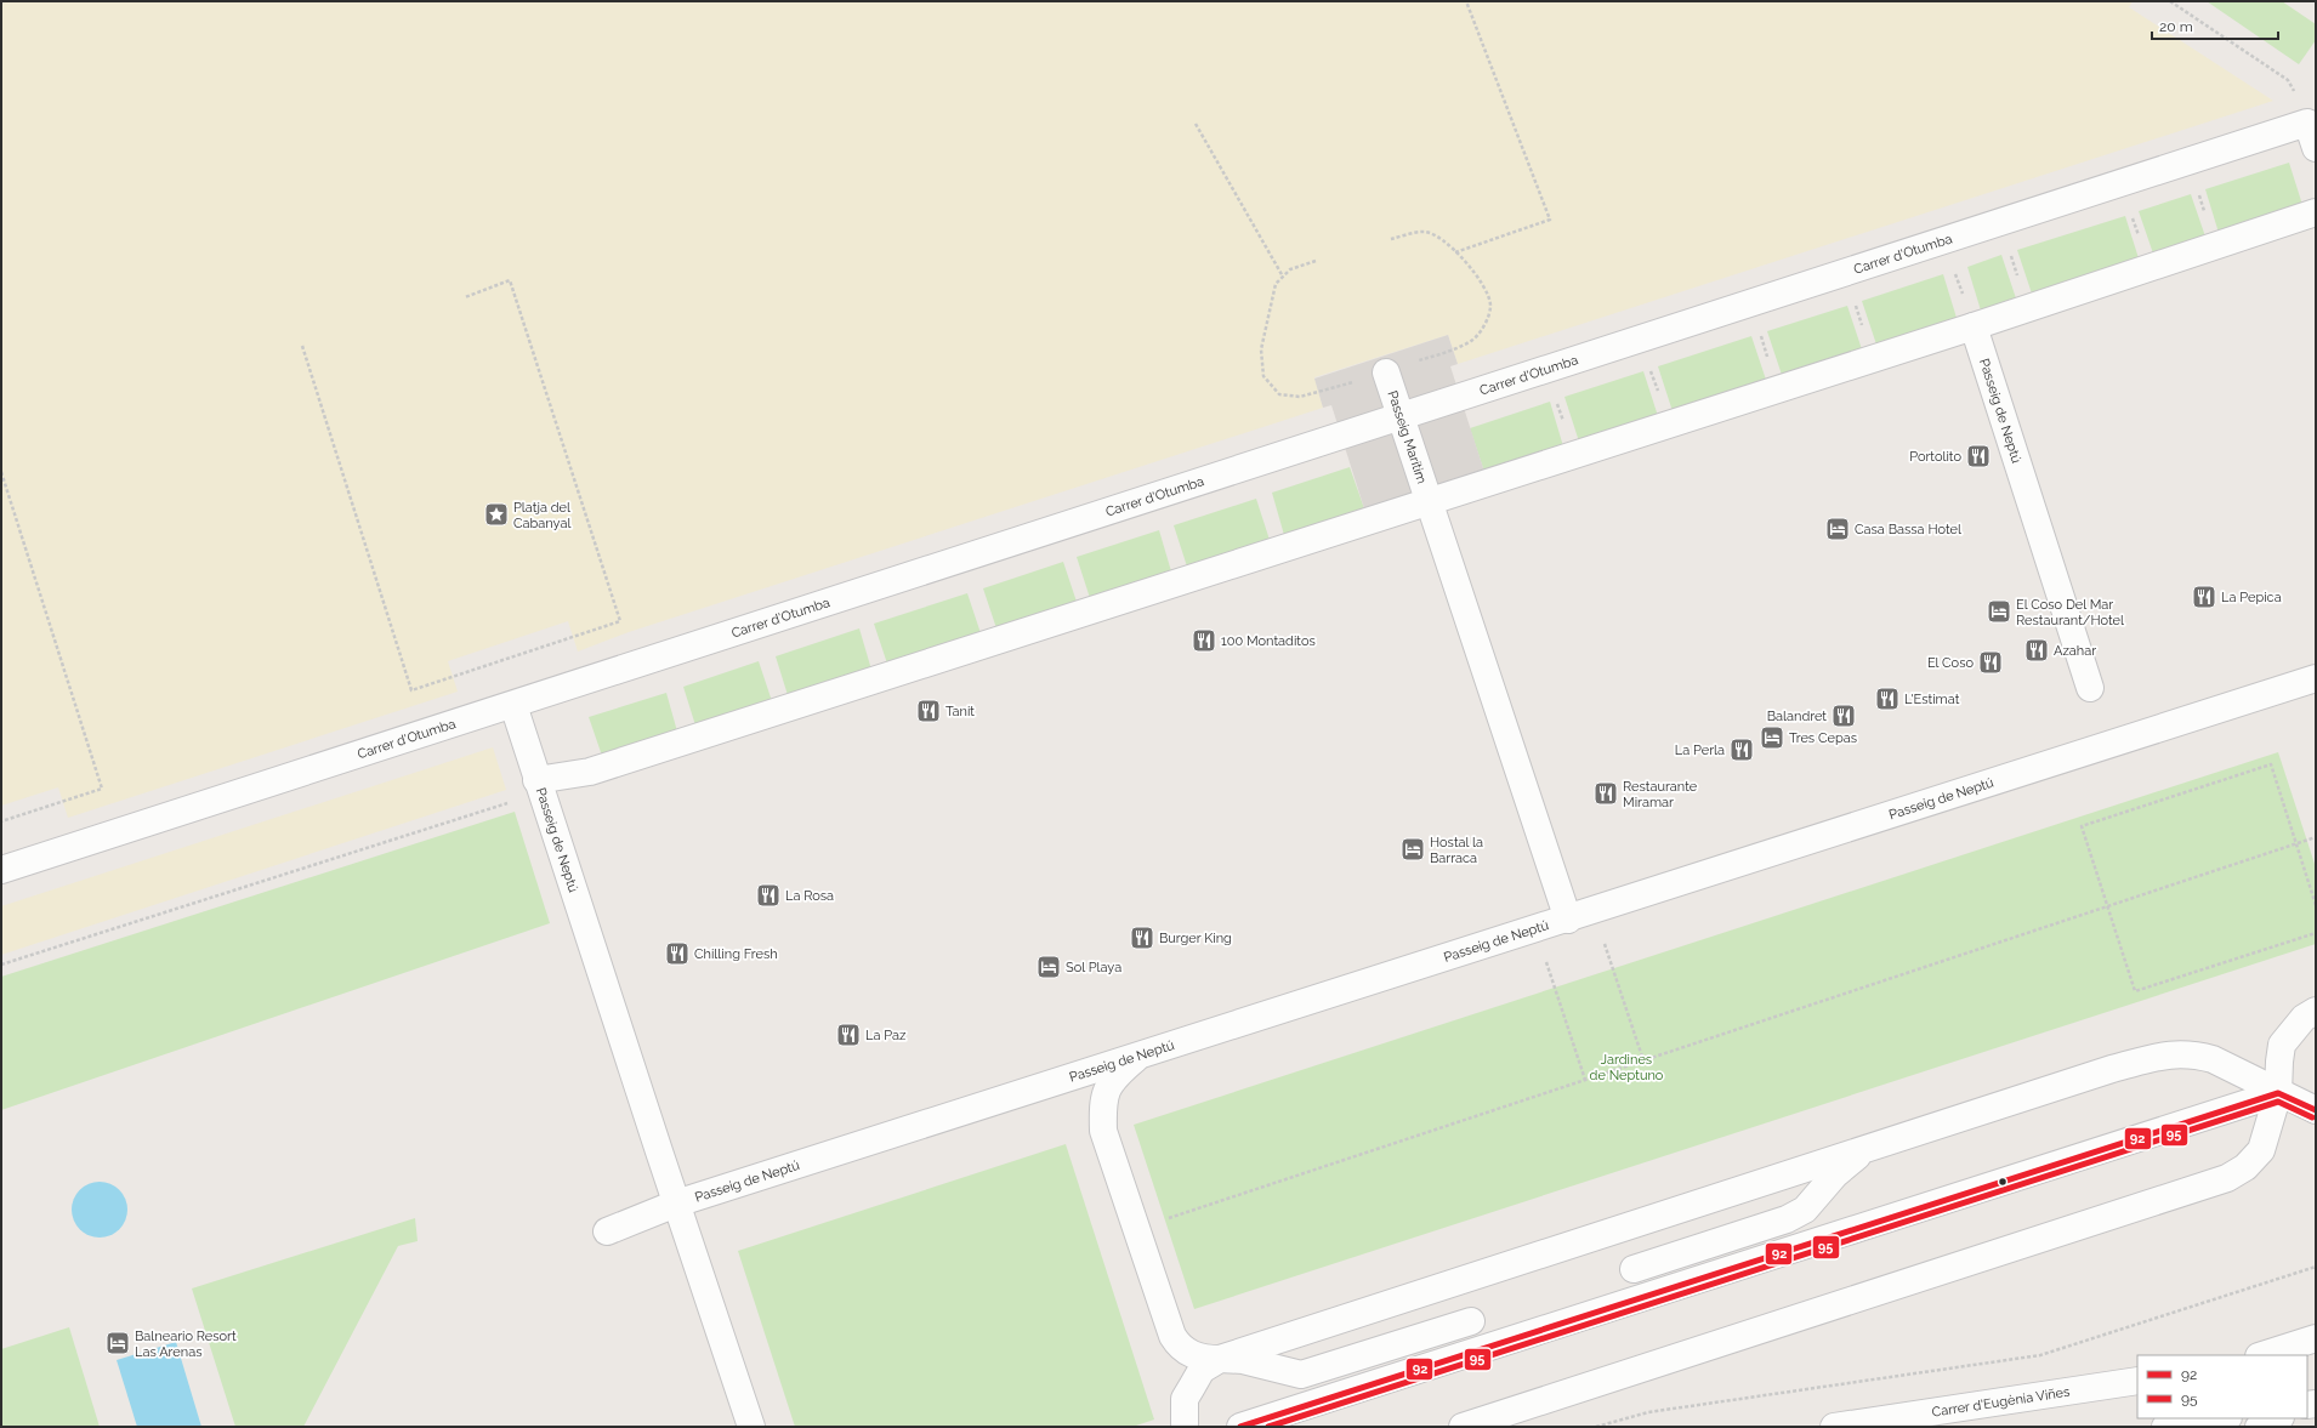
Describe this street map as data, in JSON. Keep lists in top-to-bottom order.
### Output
{
  "streets": {
    "street": [
      "Carrer d'Otumba",
      "Passeig de Neptú",
      "Passeig Marítim",
      "Carrer d'Eugènia Viñes"
    ]
  },
  "crossings": [
    ["Carrer d'Otumba", "Passeig Marítim"]
  ],
  "parks": ["Jardines de Neptuno"],
  "places": {
    "restaurant": [
      "Portolito",
      "La Pepica",
      "100 Montaditos",
      "Azahar",
      "El Coso",
      "L'Estimat",
      "Tanit",
      "Balandret",
      "La Perla",
      "Restaurante Miramar",
      "La Rosa",
      "Burger King",
      "Chilling Fresh",
      "La Paz"
    ],
    "place": ["Platja del Cabanyal"],
    "hotel": [
      "Casa Bassa Hotel",
      "El Coso Del Mar Restaurant/Hotel",
      "Tres Cepas",
      "Hostal la Barraca",
      "Sol Playa",
      "Balneario Resort Las Arenas"
    ]
  },
  "lines": ["transit line 92", "transit line 95"],
  "legend": ["92", "95"],
  "scale_bar": "20 m"
}
